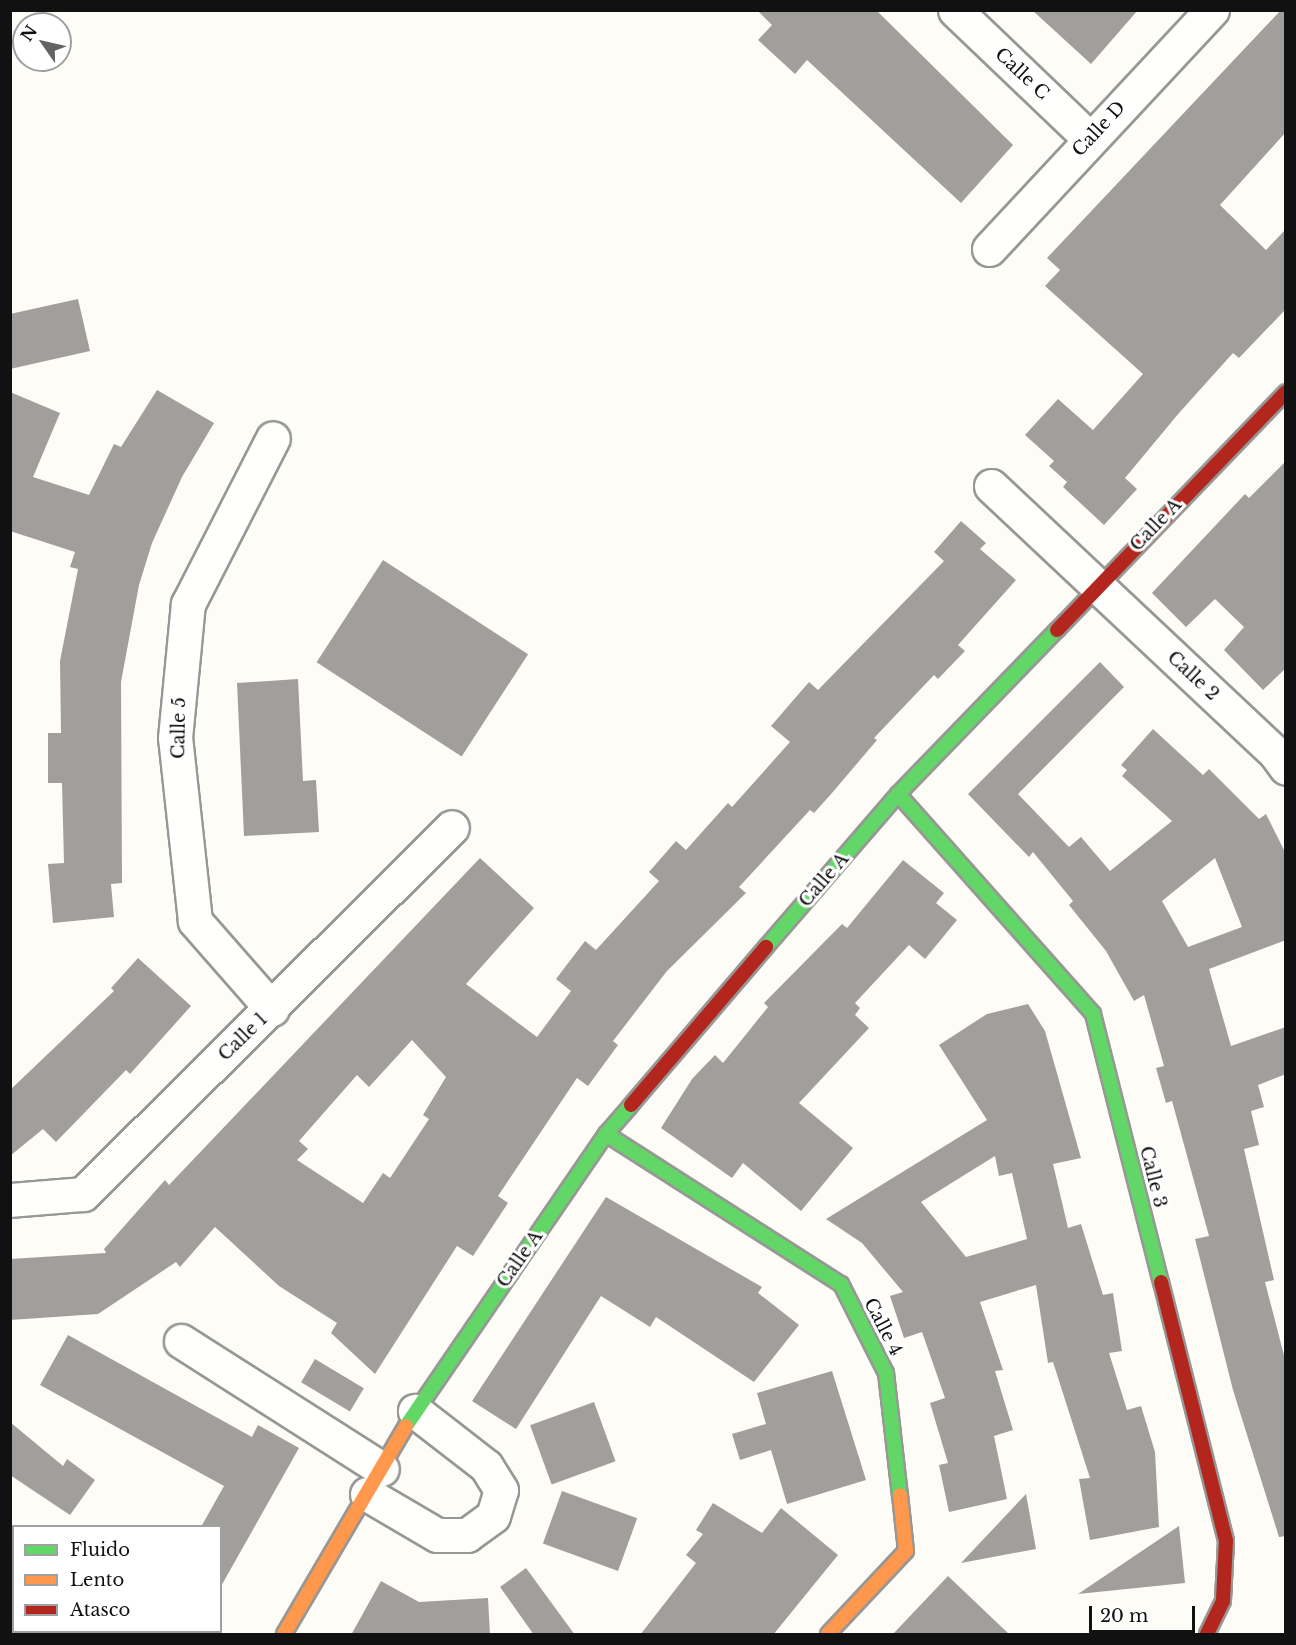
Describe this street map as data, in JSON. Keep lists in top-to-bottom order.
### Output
{
  "streets": {
    "street": [
      "Calle C",
      "Calle D",
      "Calle A",
      "Calle 2",
      "Calle 5",
      "Calle 1",
      "Calle 3",
      "Calle 4"
    ]
  },
  "crossings": [
    ["Calle C", "Calle D"],
    ["Calle A", "Calle 2"],
    ["Calle A", "Calle 3"],
    ["Calle A", "Calle 4"],
    ["Calle 5", "Calle 1"]
  ],
  "legend": ["Fluido", "Lento", "Atasco"],
  "scale_bar": "20 m",
  "north": "top left"
}
